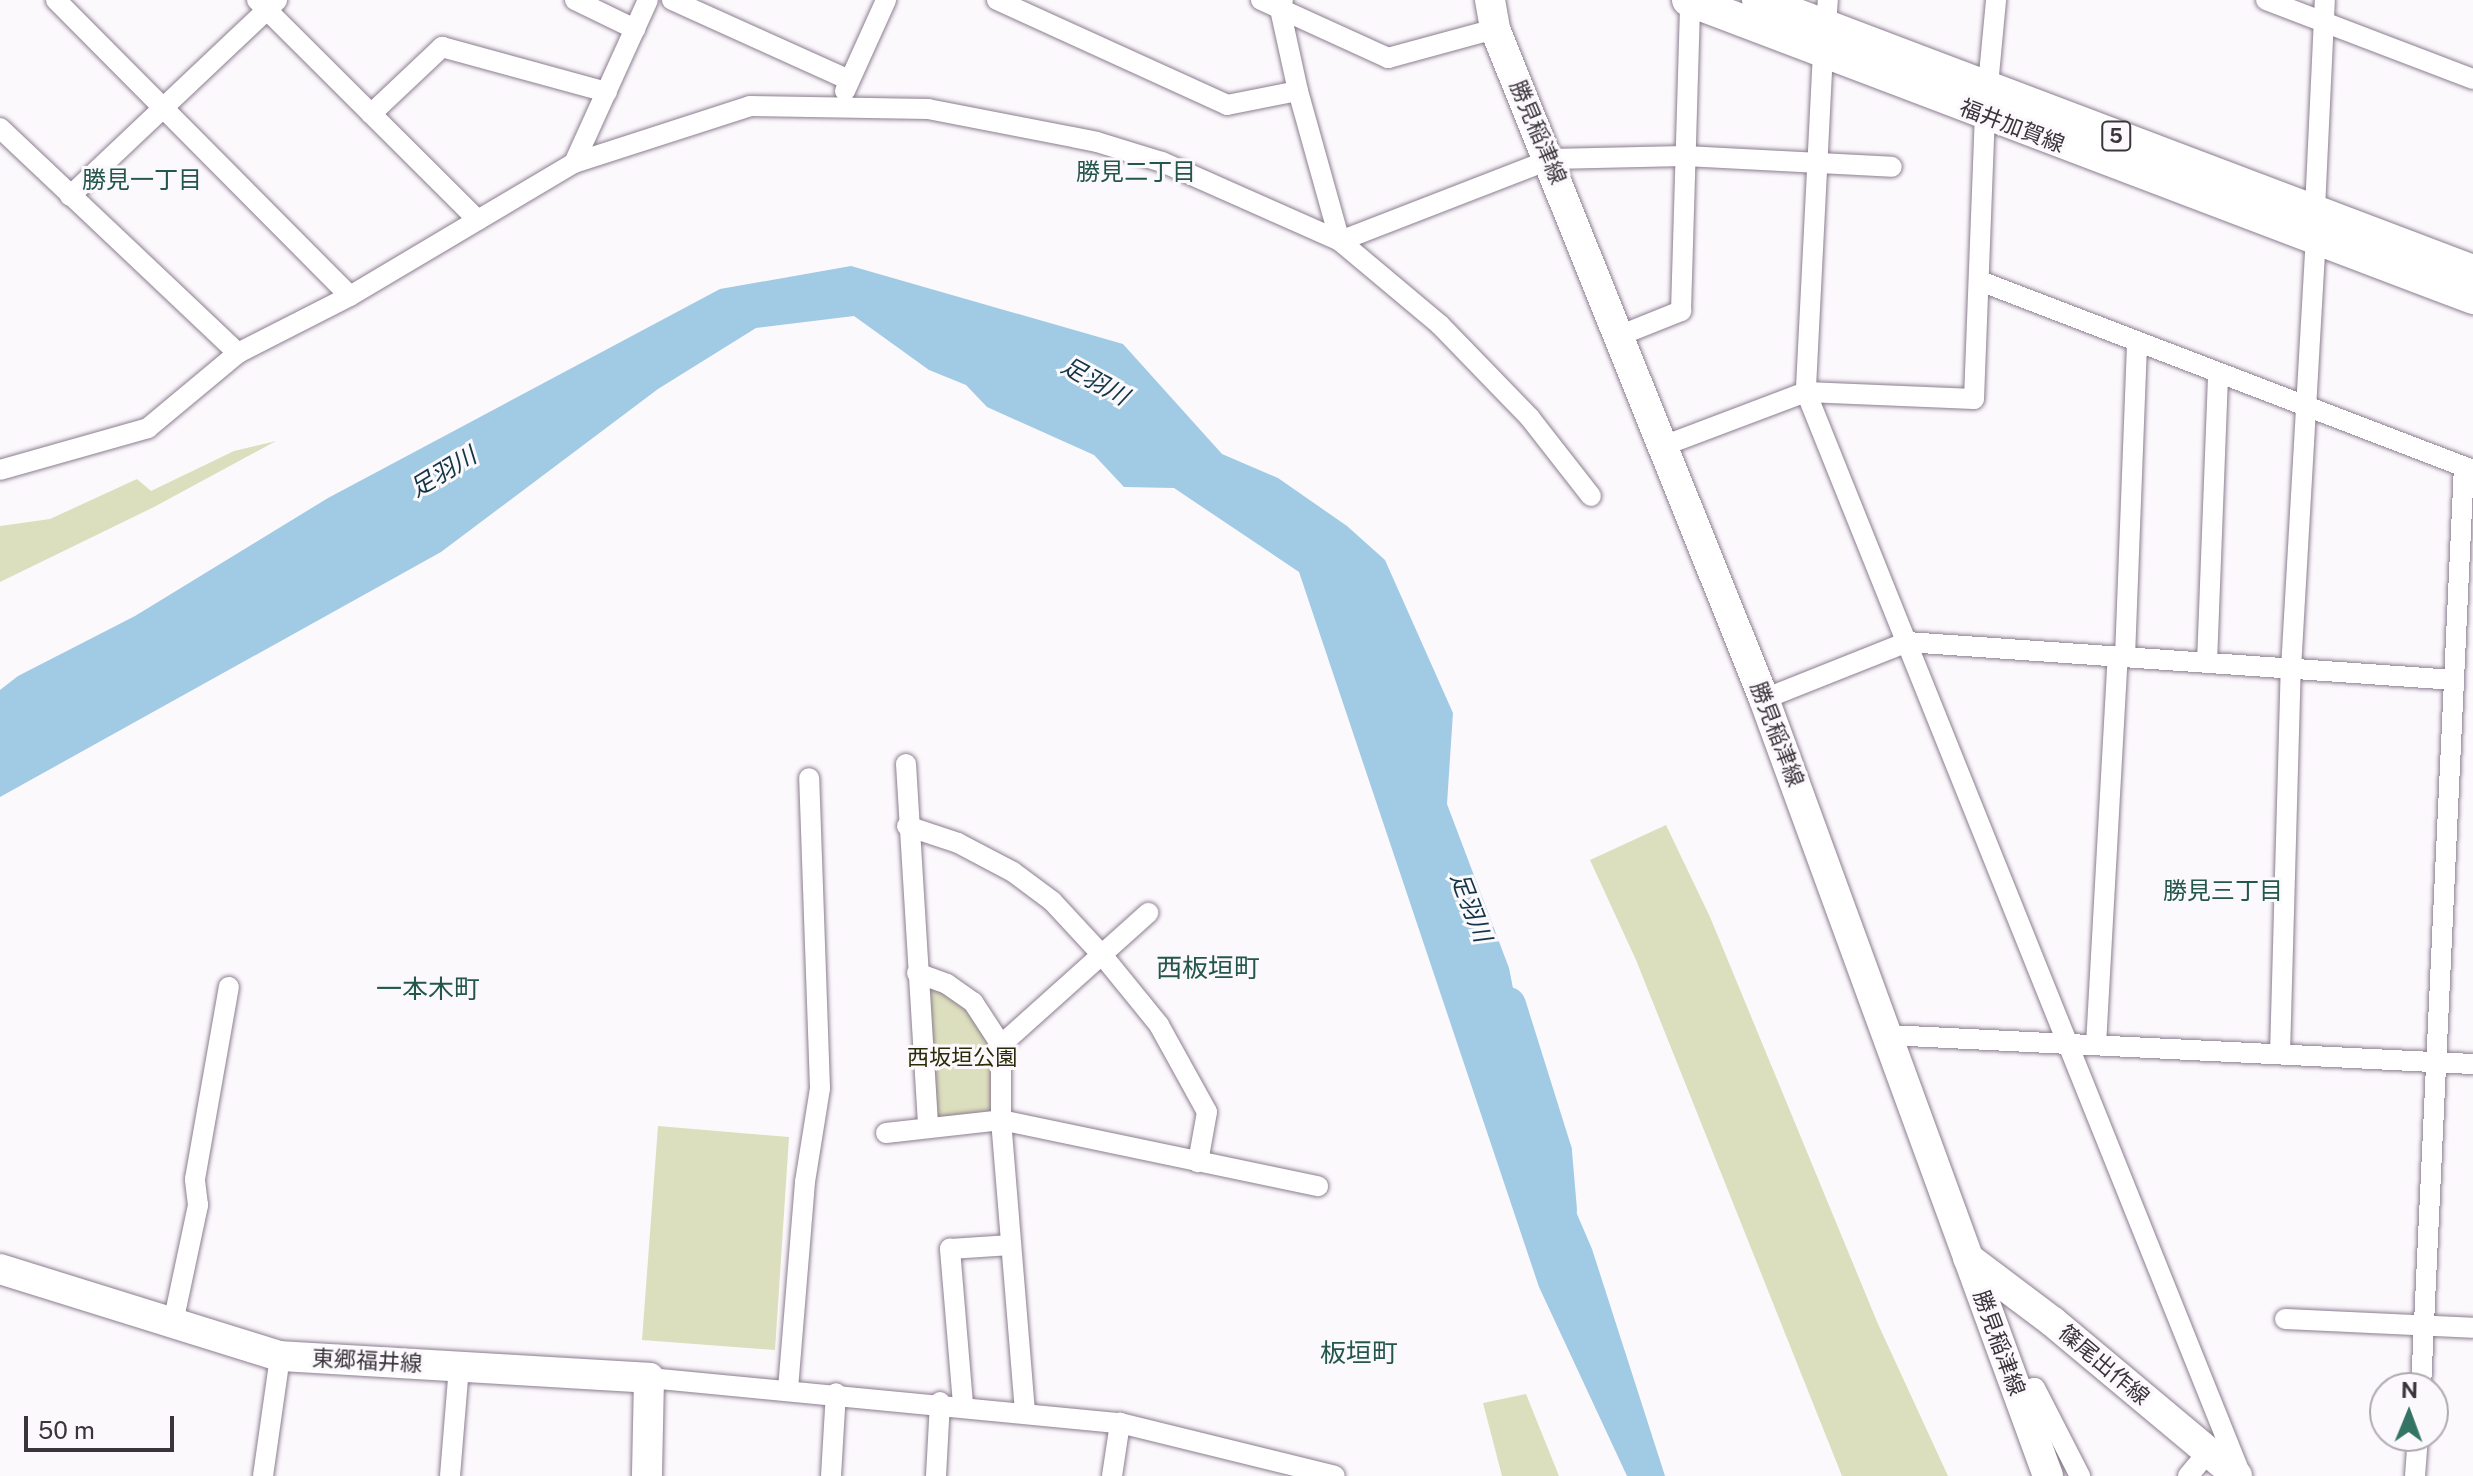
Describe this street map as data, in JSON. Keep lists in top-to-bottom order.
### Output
{
  "streets": {
    "main road": [
      "福井加賀線",
      "勝見稲津線",
      "5",
      "東郷福井線",
      "篠尾出作線"
    ]
  },
  "crossings": [
    ["勝見稲津線", "篠尾出作線"]
  ],
  "districts": [
    "勝見二丁目",
    "勝見一丁目",
    "勝見三丁目",
    "西板垣町",
    "一本木町",
    "板垣町"
  ],
  "water": ["足羽川"],
  "parks": ["西坂垣公園"],
  "scale_bar": "50 m",
  "north": "top"
}
